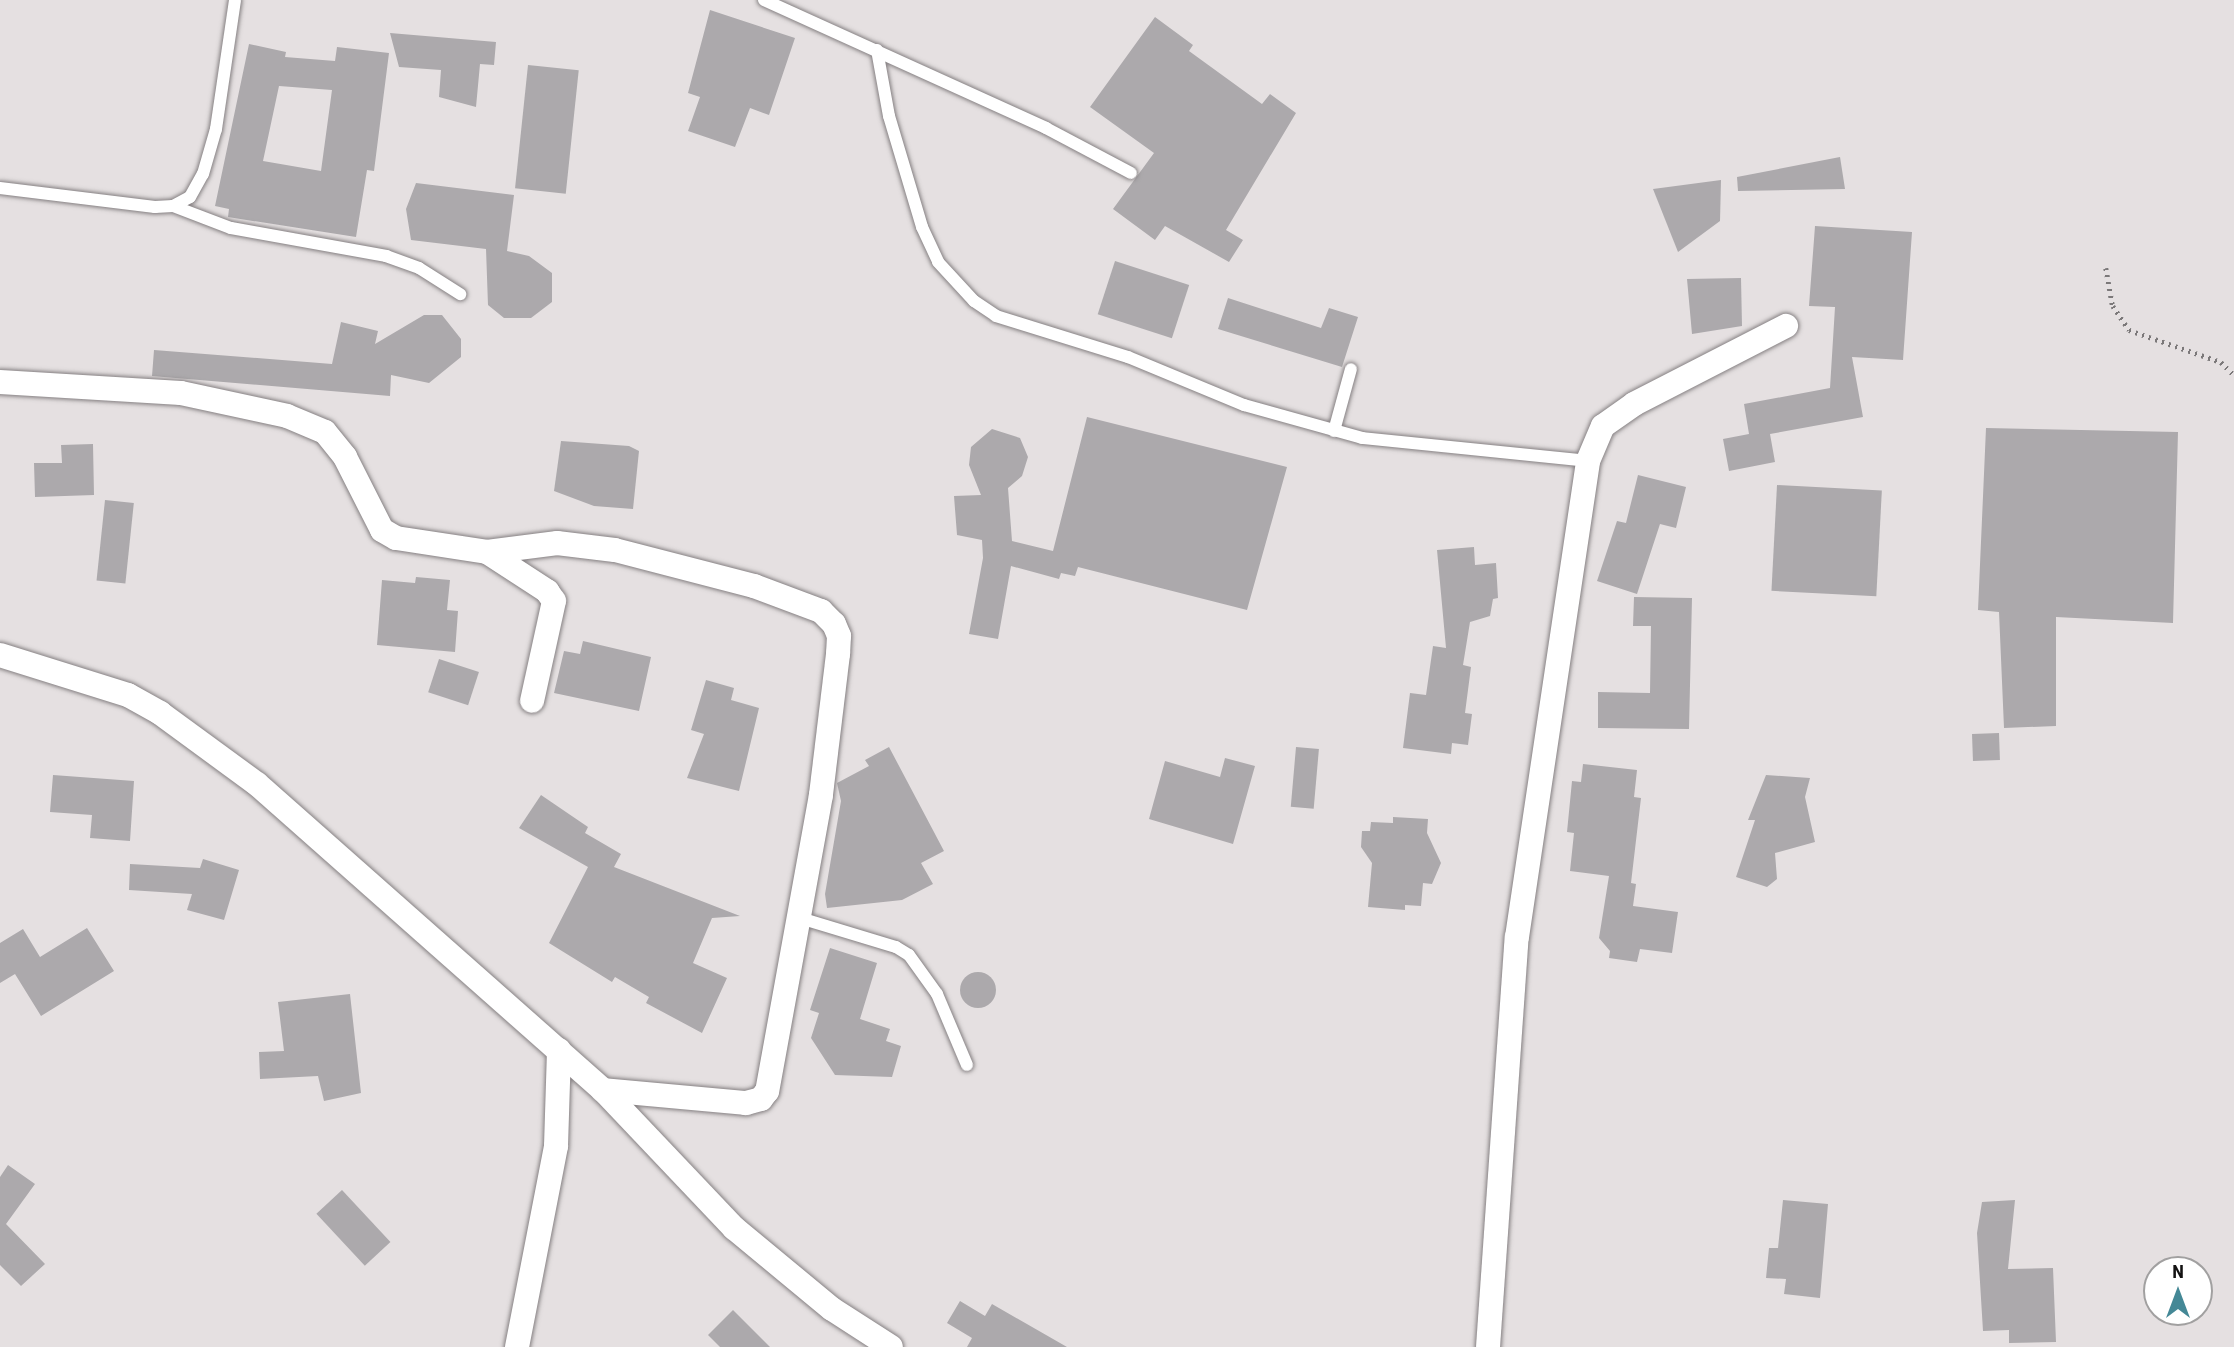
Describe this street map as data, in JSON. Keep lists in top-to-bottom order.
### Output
{
  "north": "top"
}
